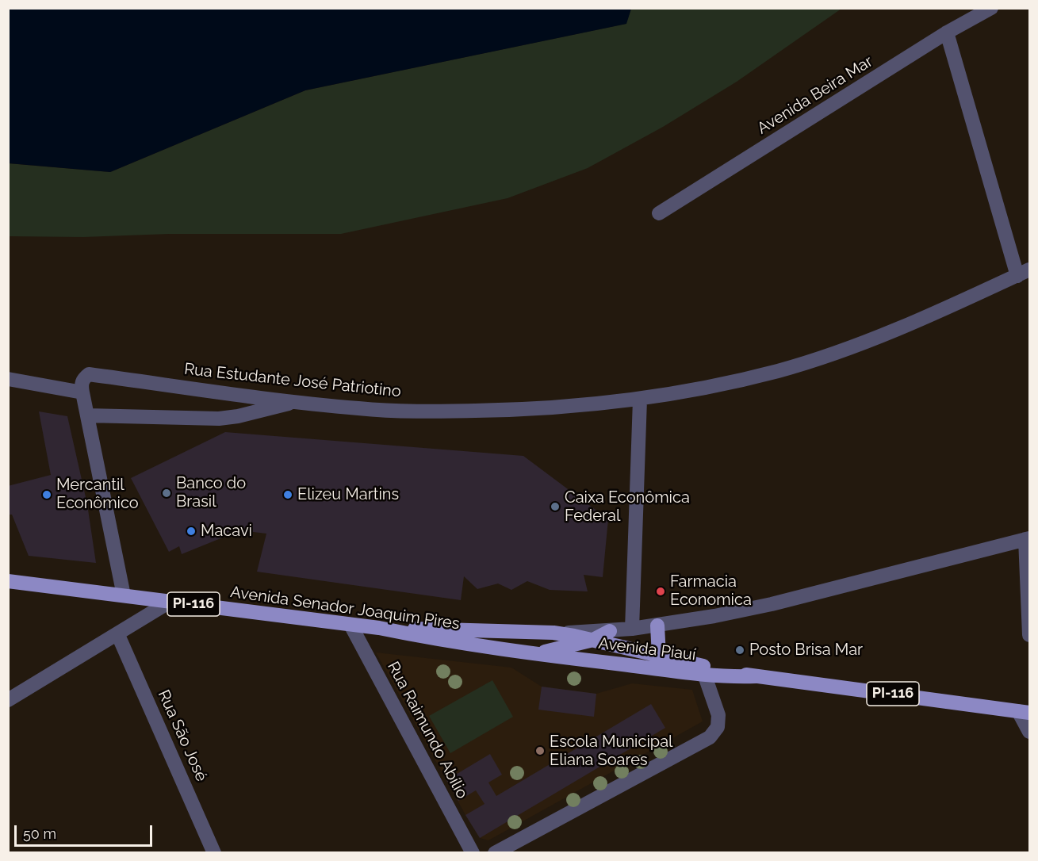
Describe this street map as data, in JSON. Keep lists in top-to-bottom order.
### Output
{
  "streets": {
    "main road": ["PI-116", "Avenida Senador Joaquim Pires", "Avenida Piauí"],
    "street": [
      "Avenida Beira Mar",
      "Rua Estudante José Patriotino",
      "Rua Raimundo Abílio",
      "Rua São José"
    ]
  },
  "crossings": [
    ["PI-116", "Avenida Senador Joaquim Pires"],
    ["PI-116", "Avenida Piauí"],
    ["Avenida Senador Joaquim Pires", "Avenida Piauí"],
    ["Avenida Senador Joaquim Pires", "Rua Raimundo Abílio"]
  ],
  "places": [
    "Banco do Brasil",
    "Mercantil Econômico",
    "Elizeu Martins",
    "Caixa Econômica Federal",
    "Macavi",
    "Farmacia Economica",
    "Posto Brisa Mar",
    "Escola Municipal Eliana Soares"
  ],
  "scale_bar": "50 m"
}
